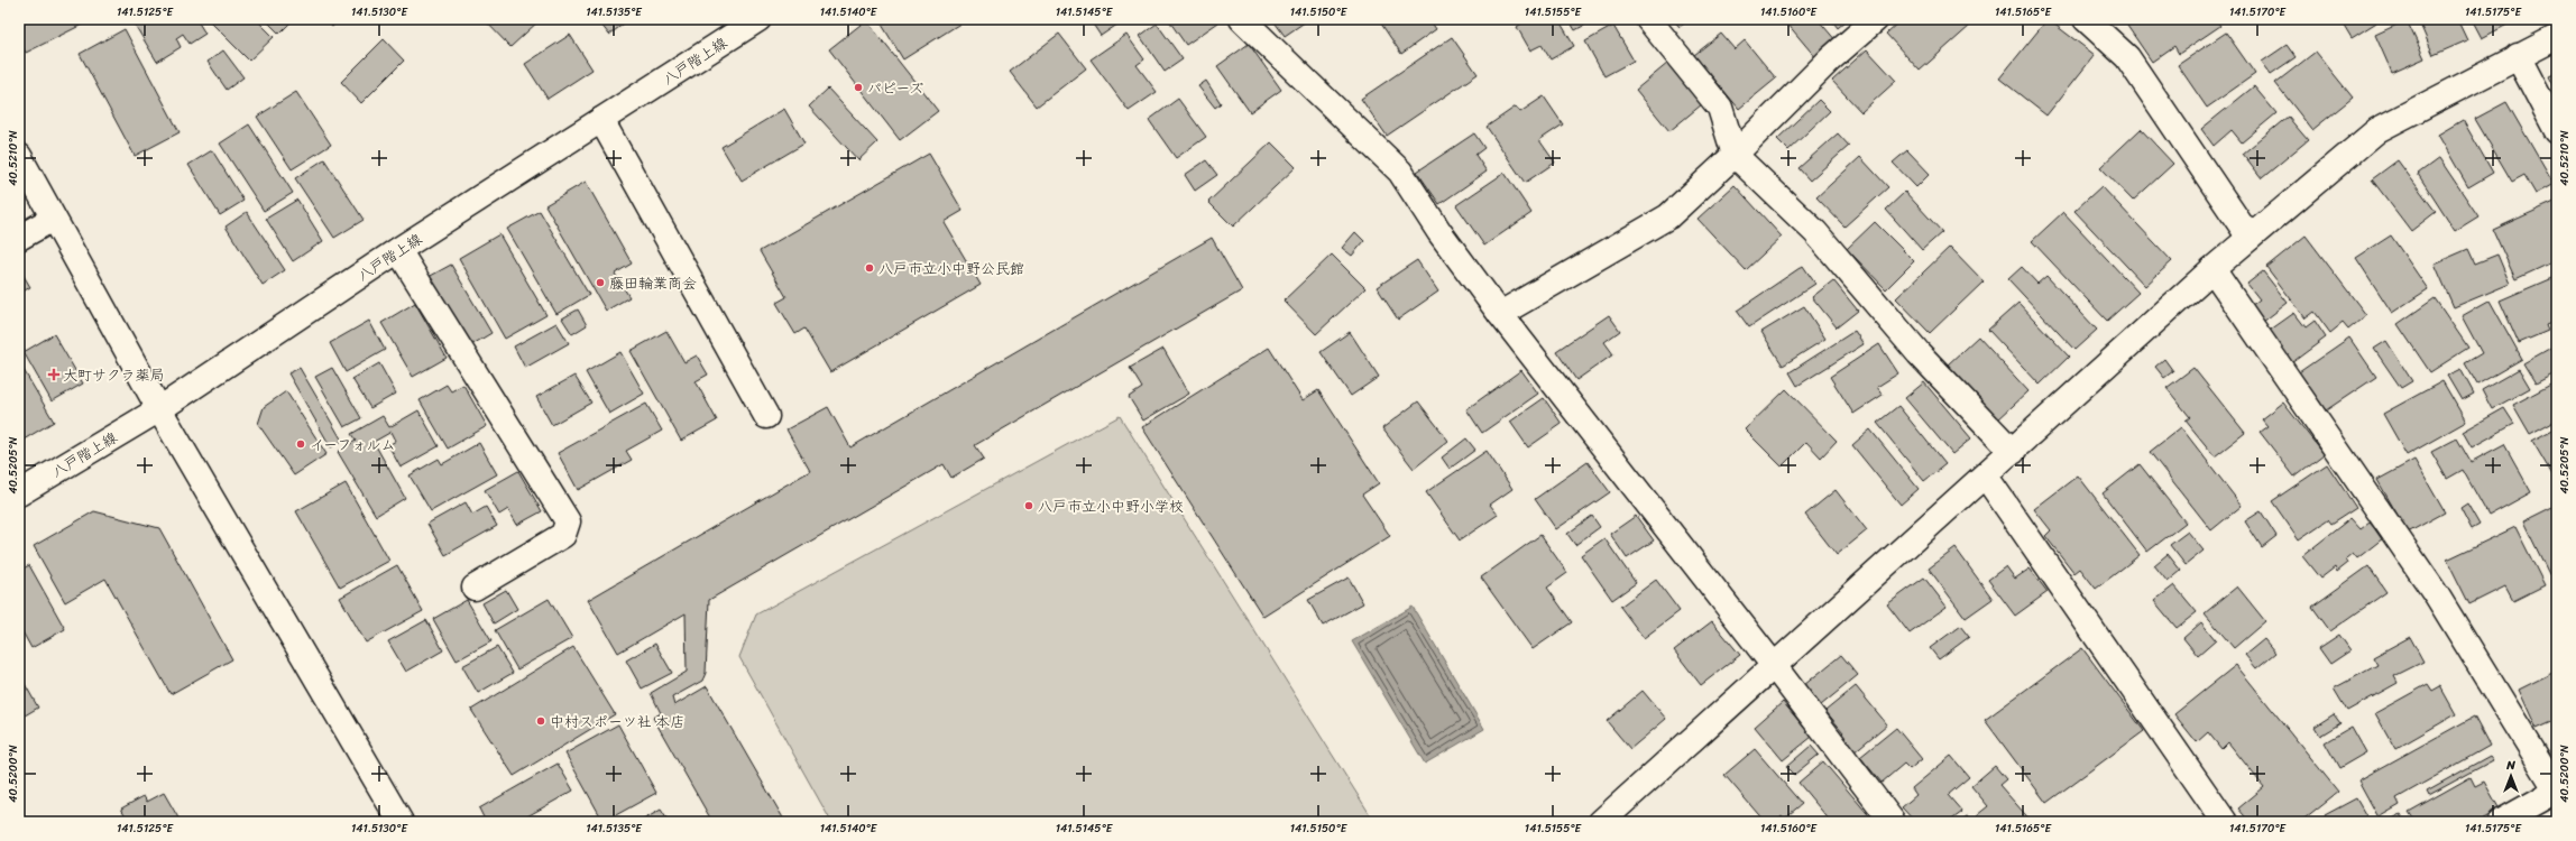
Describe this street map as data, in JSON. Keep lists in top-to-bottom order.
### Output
{
  "streets": {
    "street": ["八戸階上線"]
  },
  "places": {
    "other": [
      "パピーズ",
      "八戸市立小中野公民館",
      "藤田輪業商会",
      "イーフォルム",
      "八戸市立小中野小学校",
      "中村スポーツ社 本店"
    ],
    "health": ["大町サクラ薬局"]
  },
  "north": "top",
  "coordinates": [
    "141.5125°E",
    "141.5130°E",
    "141.5135°E",
    "141.5140°E",
    "141.5145°E",
    "141.5150°E",
    "141.5155°E",
    "141.5160°E",
    "141.5165°E",
    "141.5170°E",
    "141.5175°E",
    "40.5210°N",
    "40.5205°N",
    "40.5200°N"
  ]
}
